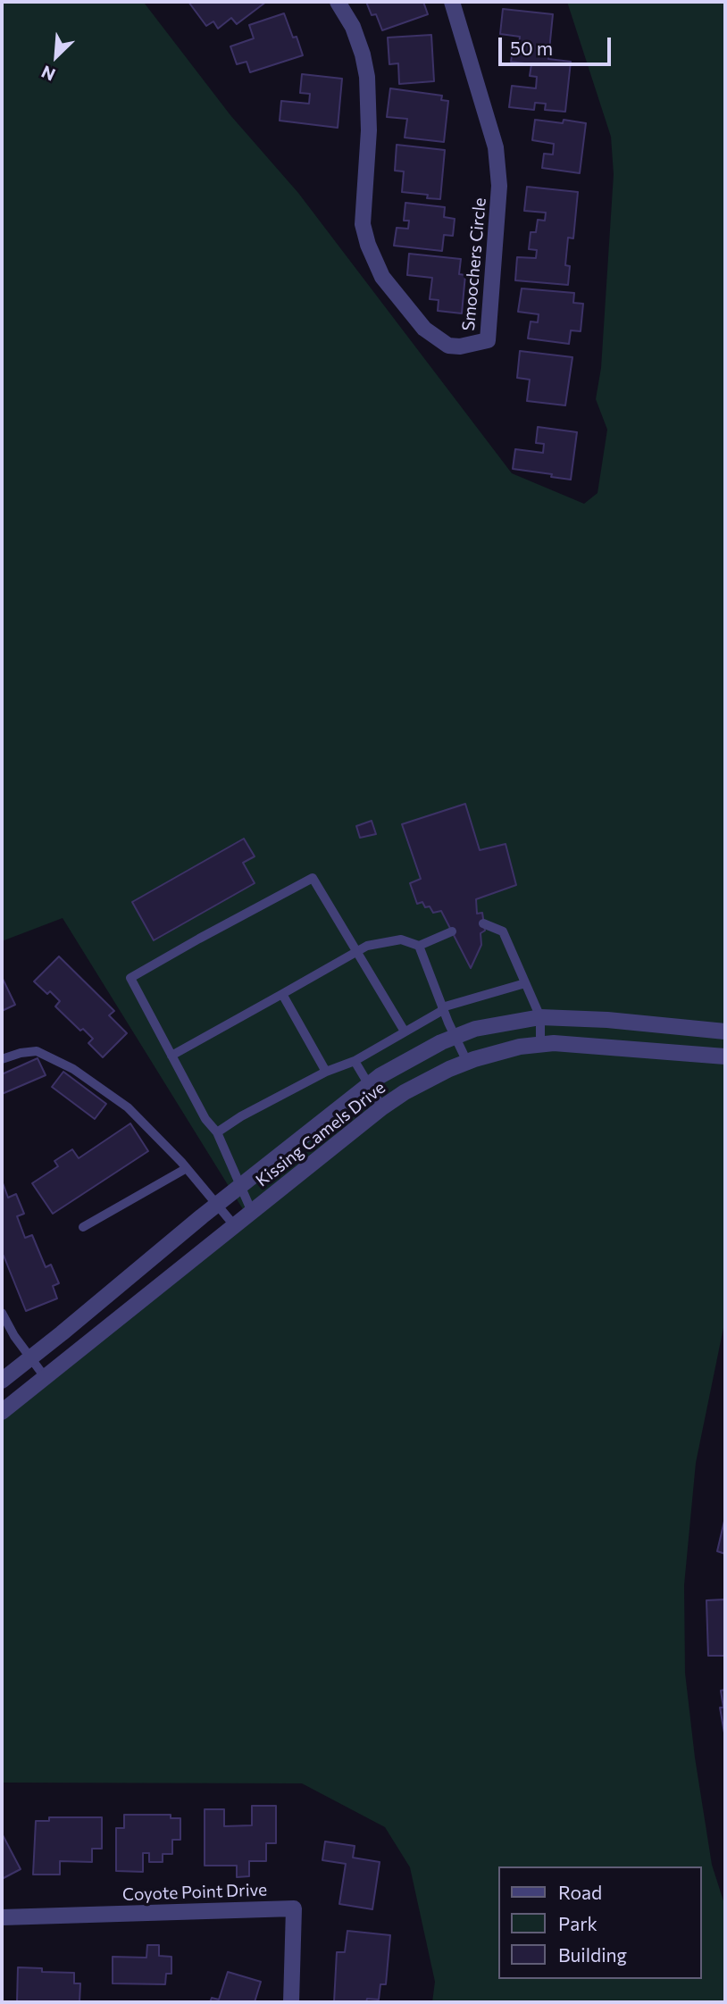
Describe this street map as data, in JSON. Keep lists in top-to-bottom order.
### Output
{
  "streets": {
    "street": ["Smoochers Circle", "Kissing Camels Drive", "Coyote Point Drive"]
  },
  "legend": ["Road", "Park", "Building"],
  "scale_bar": "50 m",
  "north": "bottom left"
}
